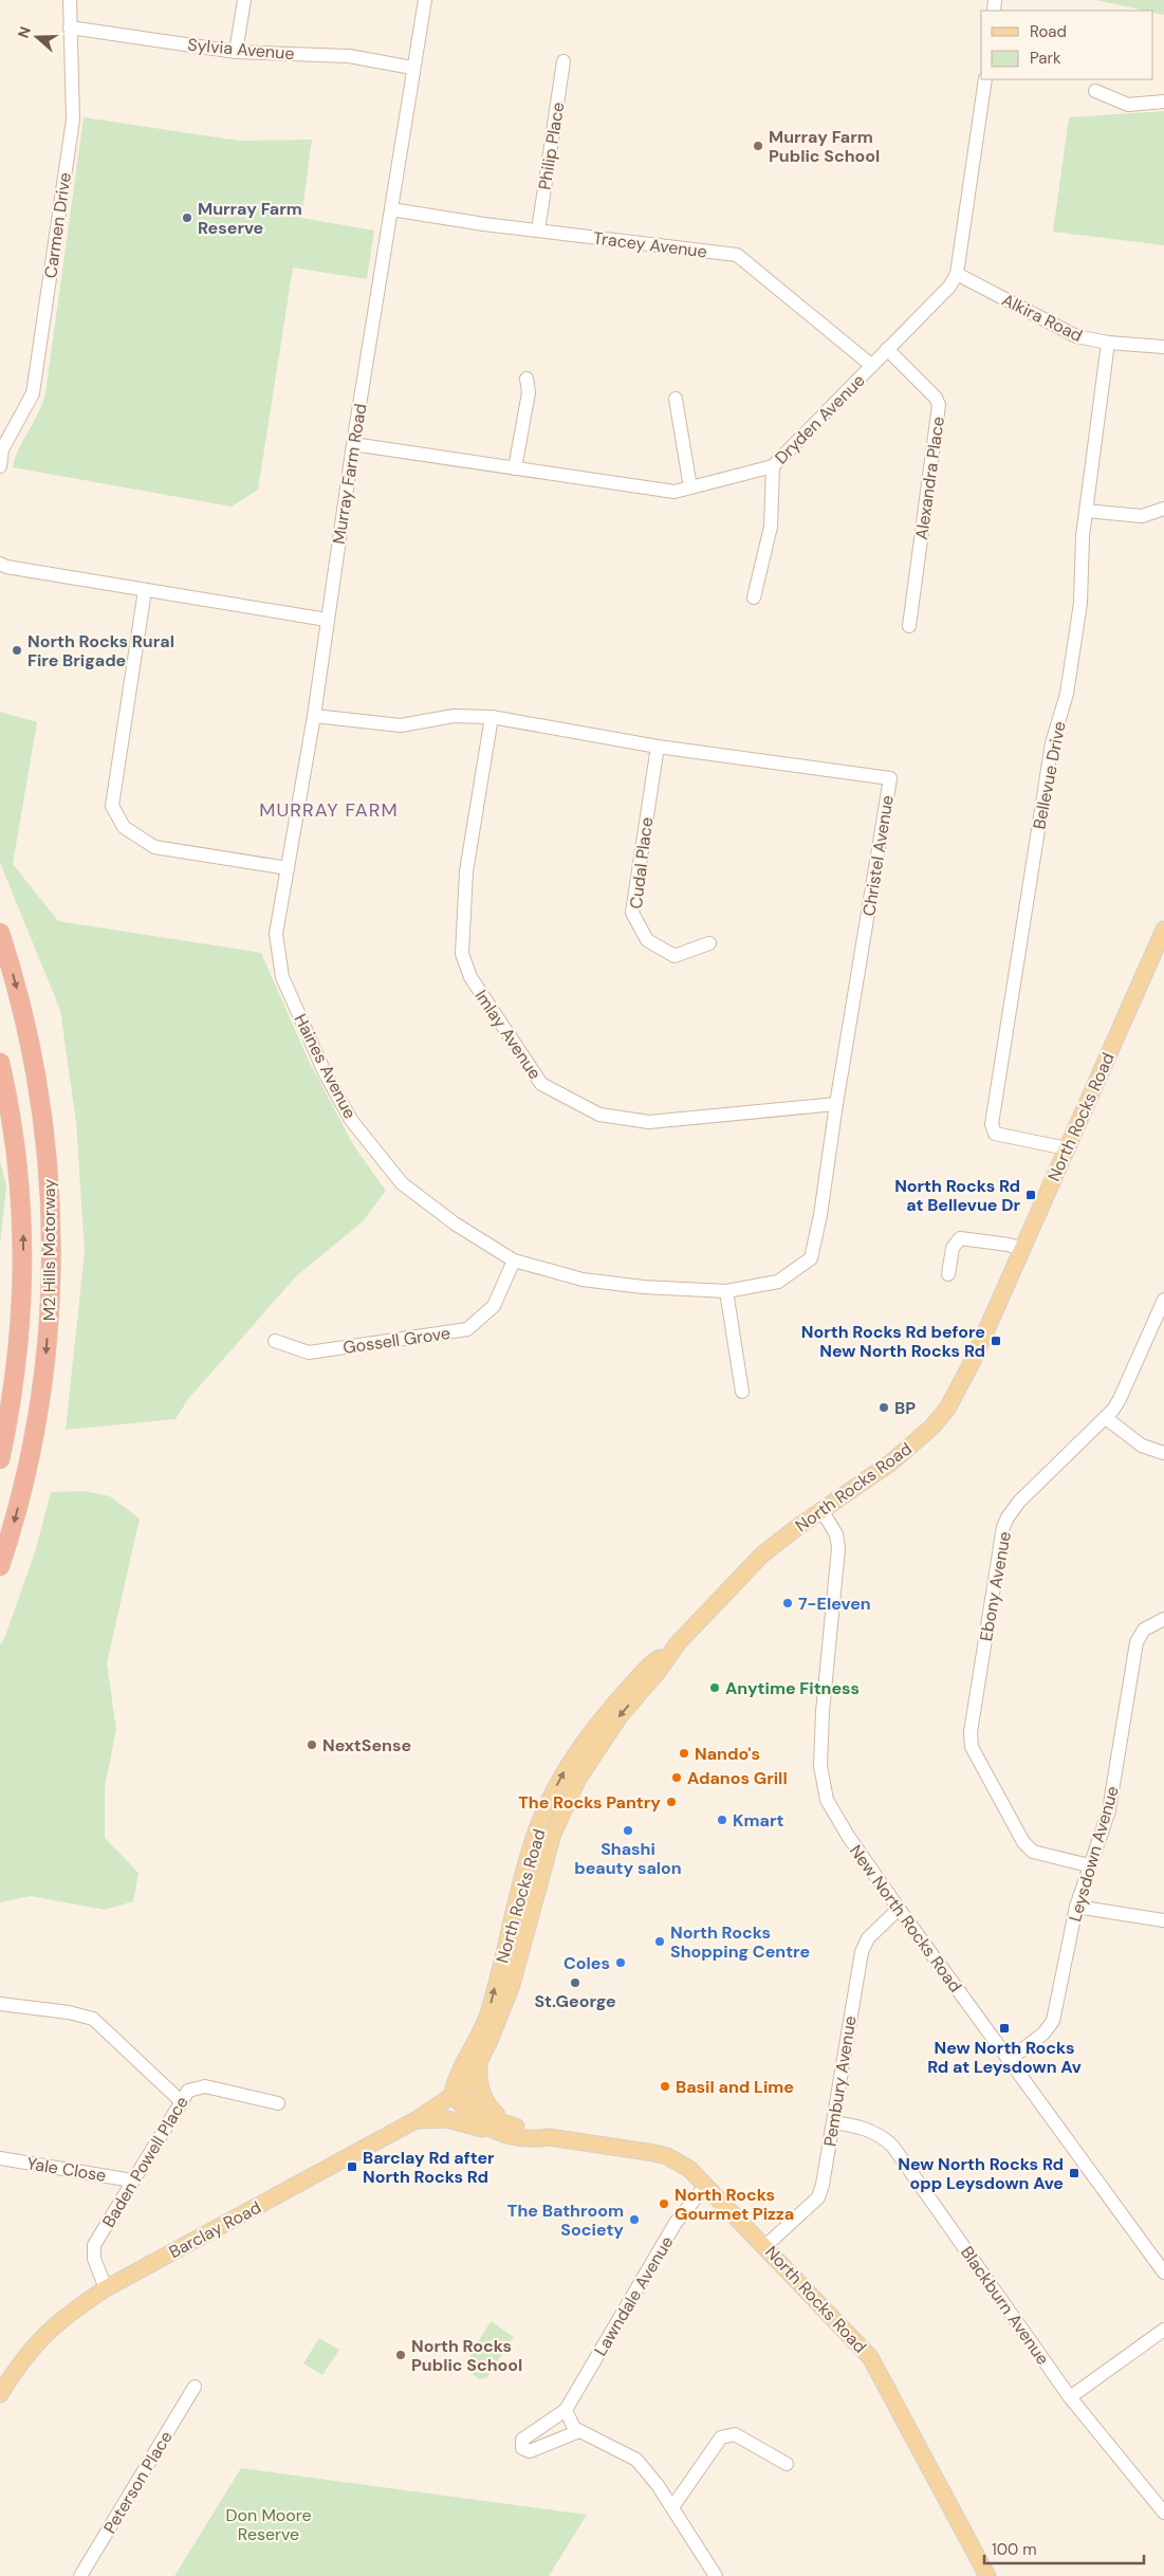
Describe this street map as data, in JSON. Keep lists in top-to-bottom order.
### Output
{
  "streets": {
    "highway": ["M2 Hills Motorway"],
    "main road": ["North Rocks Road", "Barclay Road"],
    "street": [
      "Sylvia Avenue",
      "Philip Place",
      "Carmen Drive",
      "Tracey Avenue",
      "Alkira Road",
      "Dryden Avenue",
      "Murray Farm Road",
      "Alexandra Place",
      "Bellevue Drive",
      "Christel Avenue",
      "Cudal Place",
      "Imlay Avenue",
      "Haines Avenue",
      "Gossell Grove",
      "Ebony Avenue",
      "Leysdown Avenue",
      "New North Rocks Road",
      "Pembury Avenue",
      "Baden Powell Place",
      "Yale Close",
      "Lawndale Avenue",
      "Blackburn Avenue",
      "Peterson Place"
    ]
  },
  "crossings": [
    ["Sylvia Avenue", "Carmen Drive"],
    ["Sylvia Avenue", "Murray Farm Road"],
    ["Philip Place", "Tracey Avenue"],
    ["Tracey Avenue", "Dryden Avenue"],
    ["Tracey Avenue", "Murray Farm Road"],
    ["Alkira Road", "Dryden Avenue"],
    ["Alkira Road", "Bellevue Drive"],
    ["Dryden Avenue", "Murray Farm Road"],
    ["Dryden Avenue", "Alexandra Place"],
    ["Murray Farm Road", "Haines Avenue"],
    ["Bellevue Drive", "North Rocks Road"],
    ["Christel Avenue", "Cudal Place"],
    ["Christel Avenue", "Imlay Avenue"],
    ["Christel Avenue", "Haines Avenue"],
    ["Haines Avenue", "Gossell Grove"],
    ["North Rocks Road", "New North Rocks Road"],
    ["North Rocks Road", "Pembury Avenue"],
    ["North Rocks Road", "Barclay Road"],
    ["North Rocks Road", "Lawndale Avenue"],
    ["Ebony Avenue", "Leysdown Avenue"],
    ["Leysdown Avenue", "New North Rocks Road"],
    ["New North Rocks Road", "Pembury Avenue"],
    ["Pembury Avenue", "Blackburn Avenue"],
    ["Baden Powell Place", "Yale Close"],
    ["Baden Powell Place", "Barclay Road"]
  ],
  "districts": ["MURRAY FARM"],
  "parks": ["Don Moore Reserve"],
  "places": {
    "other": [
      "Murray Farm Public School",
      "Murray Farm Reserve",
      "North Rocks Rural Fire Brigade",
      "BP",
      "7-Eleven",
      "Anytime Fitness",
      "NextSense",
      "Nando's",
      "Adanos Grill",
      "The Rocks Pantry",
      "Kmart",
      "Shashi beauty salon",
      "North Rocks Shopping Centre",
      "Coles",
      "St.George",
      "Basil and Lime",
      "North Rocks Gourmet Pizza",
      "The Bathroom Society",
      "North Rocks Public School"
    ],
    "transit": [
      "North Rocks Rd at Bellevue Dr",
      "North Rocks Rd before New North Rocks Rd",
      "New North Rocks Rd at Leysdown Av",
      "Barclay Rd after North Rocks Rd",
      "New North Rocks Rd opp Leysdown Ave"
    ]
  },
  "legend": ["Road", "Park"],
  "scale_bar": "100 m",
  "north": "left"
}
